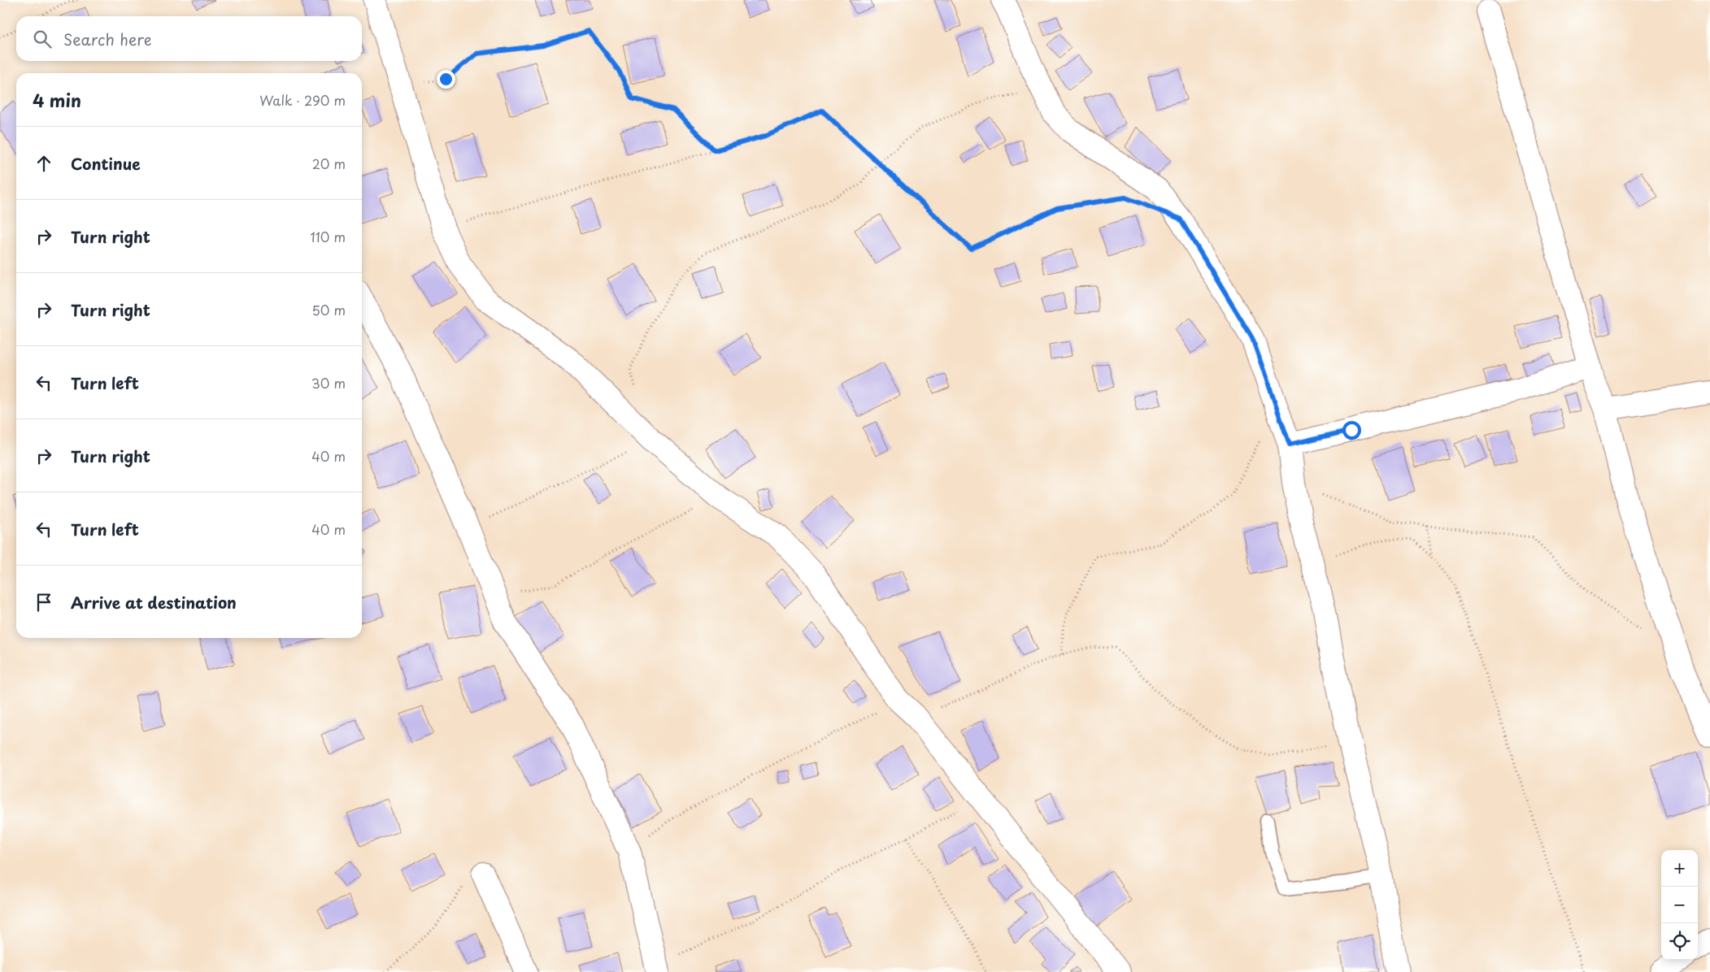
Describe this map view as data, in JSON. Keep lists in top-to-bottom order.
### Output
{
  "page": {
    "search": "Search here",
    "heading": ["4 min", "Walk · 290 m"],
    "list": [
      ["Continue", "20 m"],
      ["Turn right", "110 m"],
      ["Turn right", "50 m"],
      ["Turn left", "30 m"],
      ["Turn right", "40 m"],
      ["Turn left", "40 m"],
      "Arrive at destination"
    ],
    "map_buttons": ["+", "−"]
  }
}
